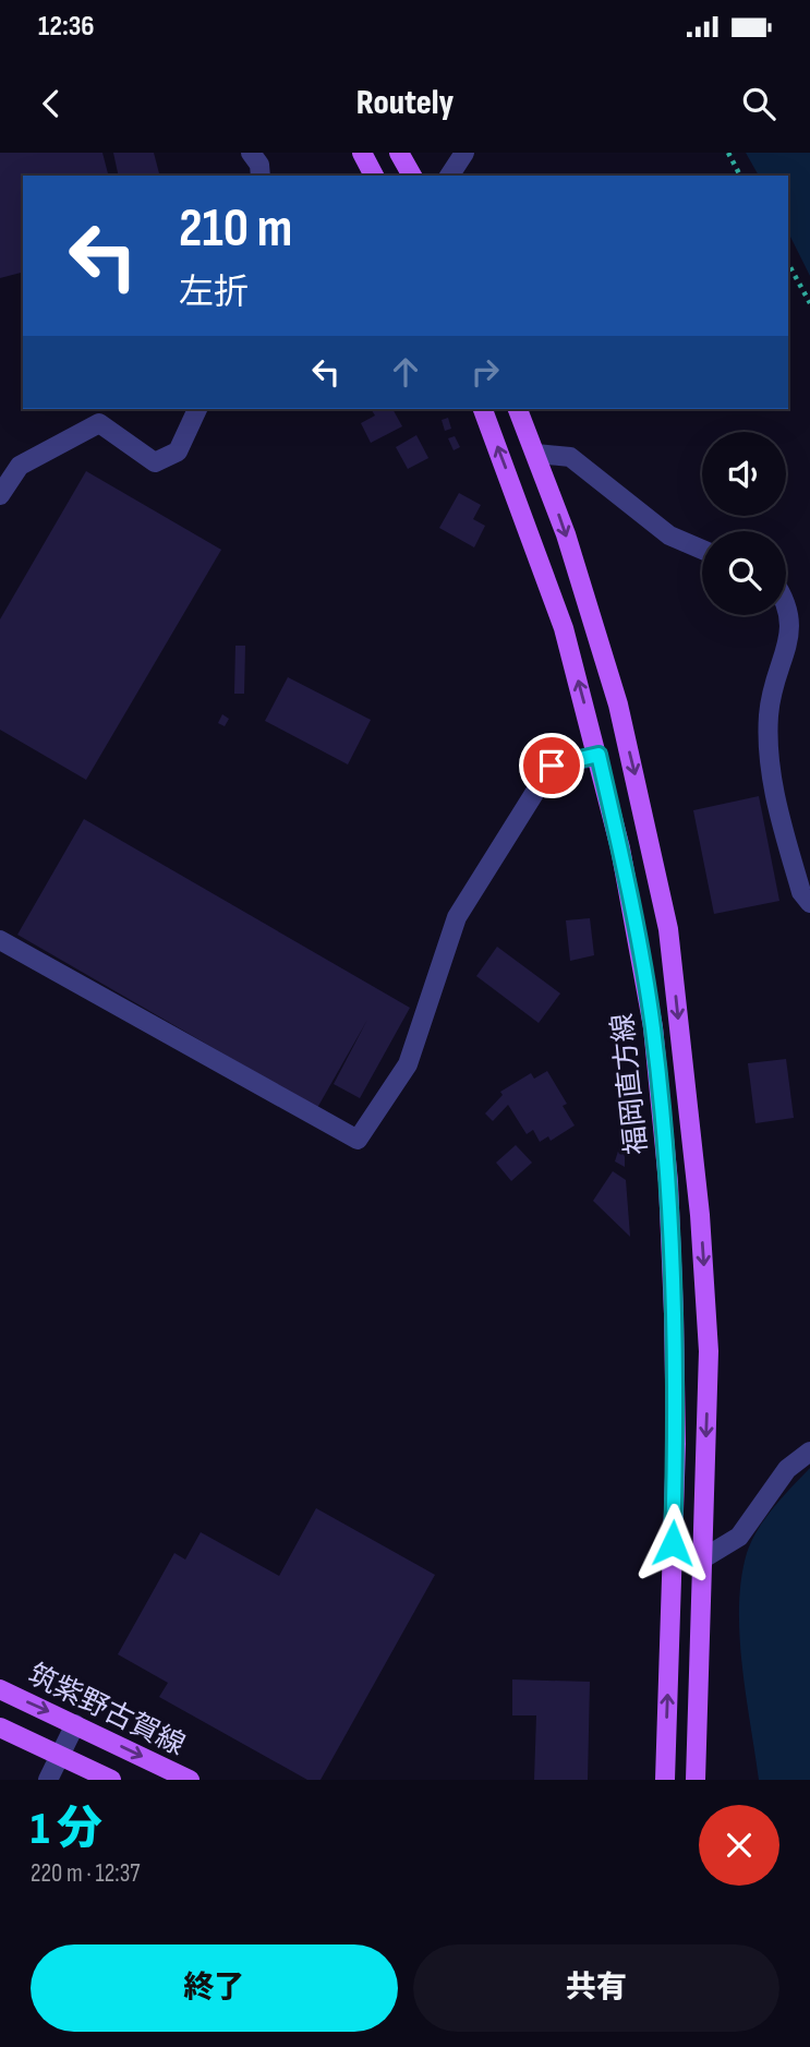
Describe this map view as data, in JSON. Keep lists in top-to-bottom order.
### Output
{
  "streets": {
    "main road": ["福岡直方線", "筑紫野古賀線"]
  },
  "page": {
    "status": "12:36",
    "header": "Routely",
    "turn": ["210 m", "左折"],
    "heading": ["1 分", "220 m · 12:37"],
    "buttons": ["終了", "共有"]
  }
}
